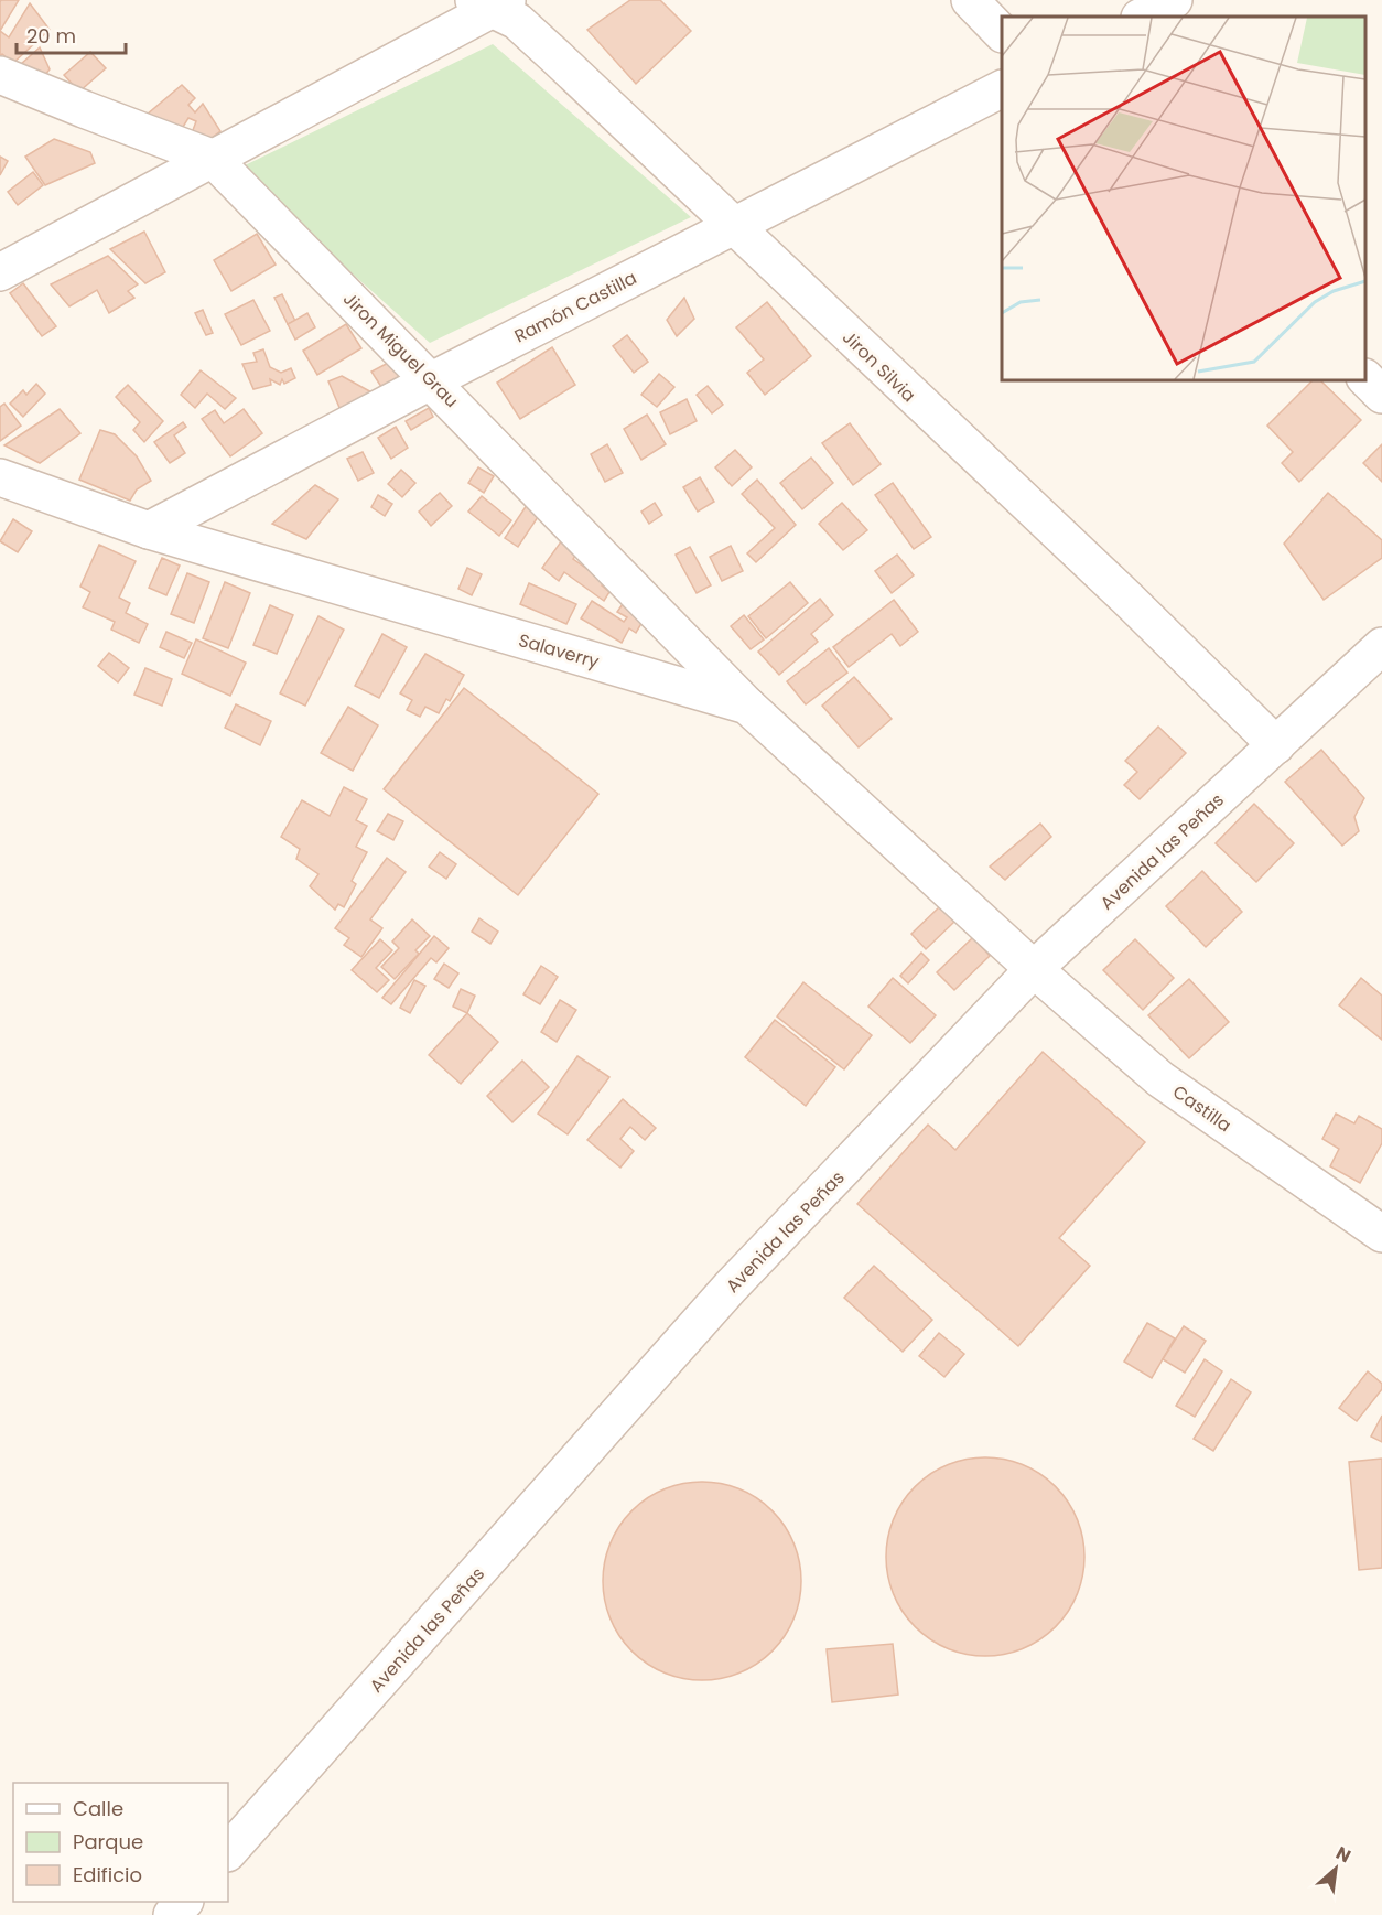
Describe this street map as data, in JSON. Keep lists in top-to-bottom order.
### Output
{
  "streets": {
    "street": [
      "Ramón Castilla",
      "Jiron Miguel Grau",
      "Jiron Silvia",
      "Salaverry",
      "Avenida las Peñas",
      "Castilla"
    ]
  },
  "crossings": [
    ["Ramón Castilla", "Jiron Miguel Grau"],
    ["Ramón Castilla", "Jiron Silvia"],
    ["Ramón Castilla", "Salaverry"],
    ["Jiron Miguel Grau", "Salaverry"],
    ["Jiron Silvia", "Avenida las Peñas"],
    ["Salaverry", "Avenida las Peñas"],
    ["Salaverry", "Castilla"],
    ["Avenida las Peñas", "Castilla"]
  ],
  "legend": ["Calle", "Parque", "Edificio"],
  "scale_bar": "20 m",
  "north": "top right"
}
